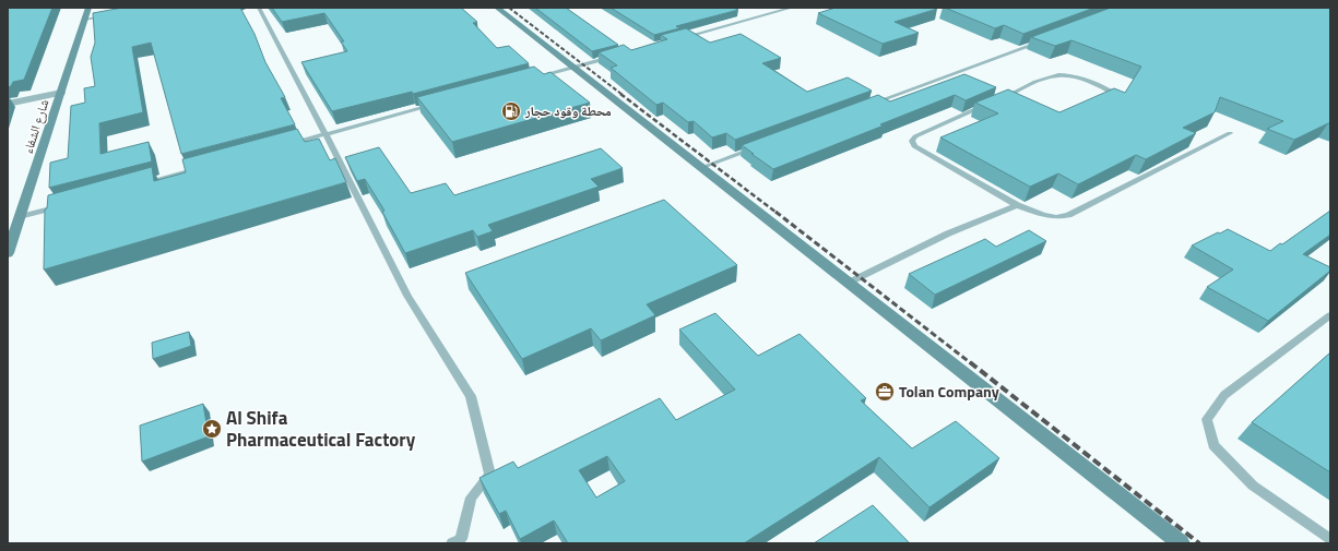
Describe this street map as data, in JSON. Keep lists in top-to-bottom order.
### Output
{
  "streets": {
    "street": ["شارع الشفاء"]
  },
  "places": {
    "fuel station": ["محطة وقود حجار"],
    "office": ["Tolan Company"],
    "place": ["Al Shifa Pharmaceutical Factory"]
  }
}
